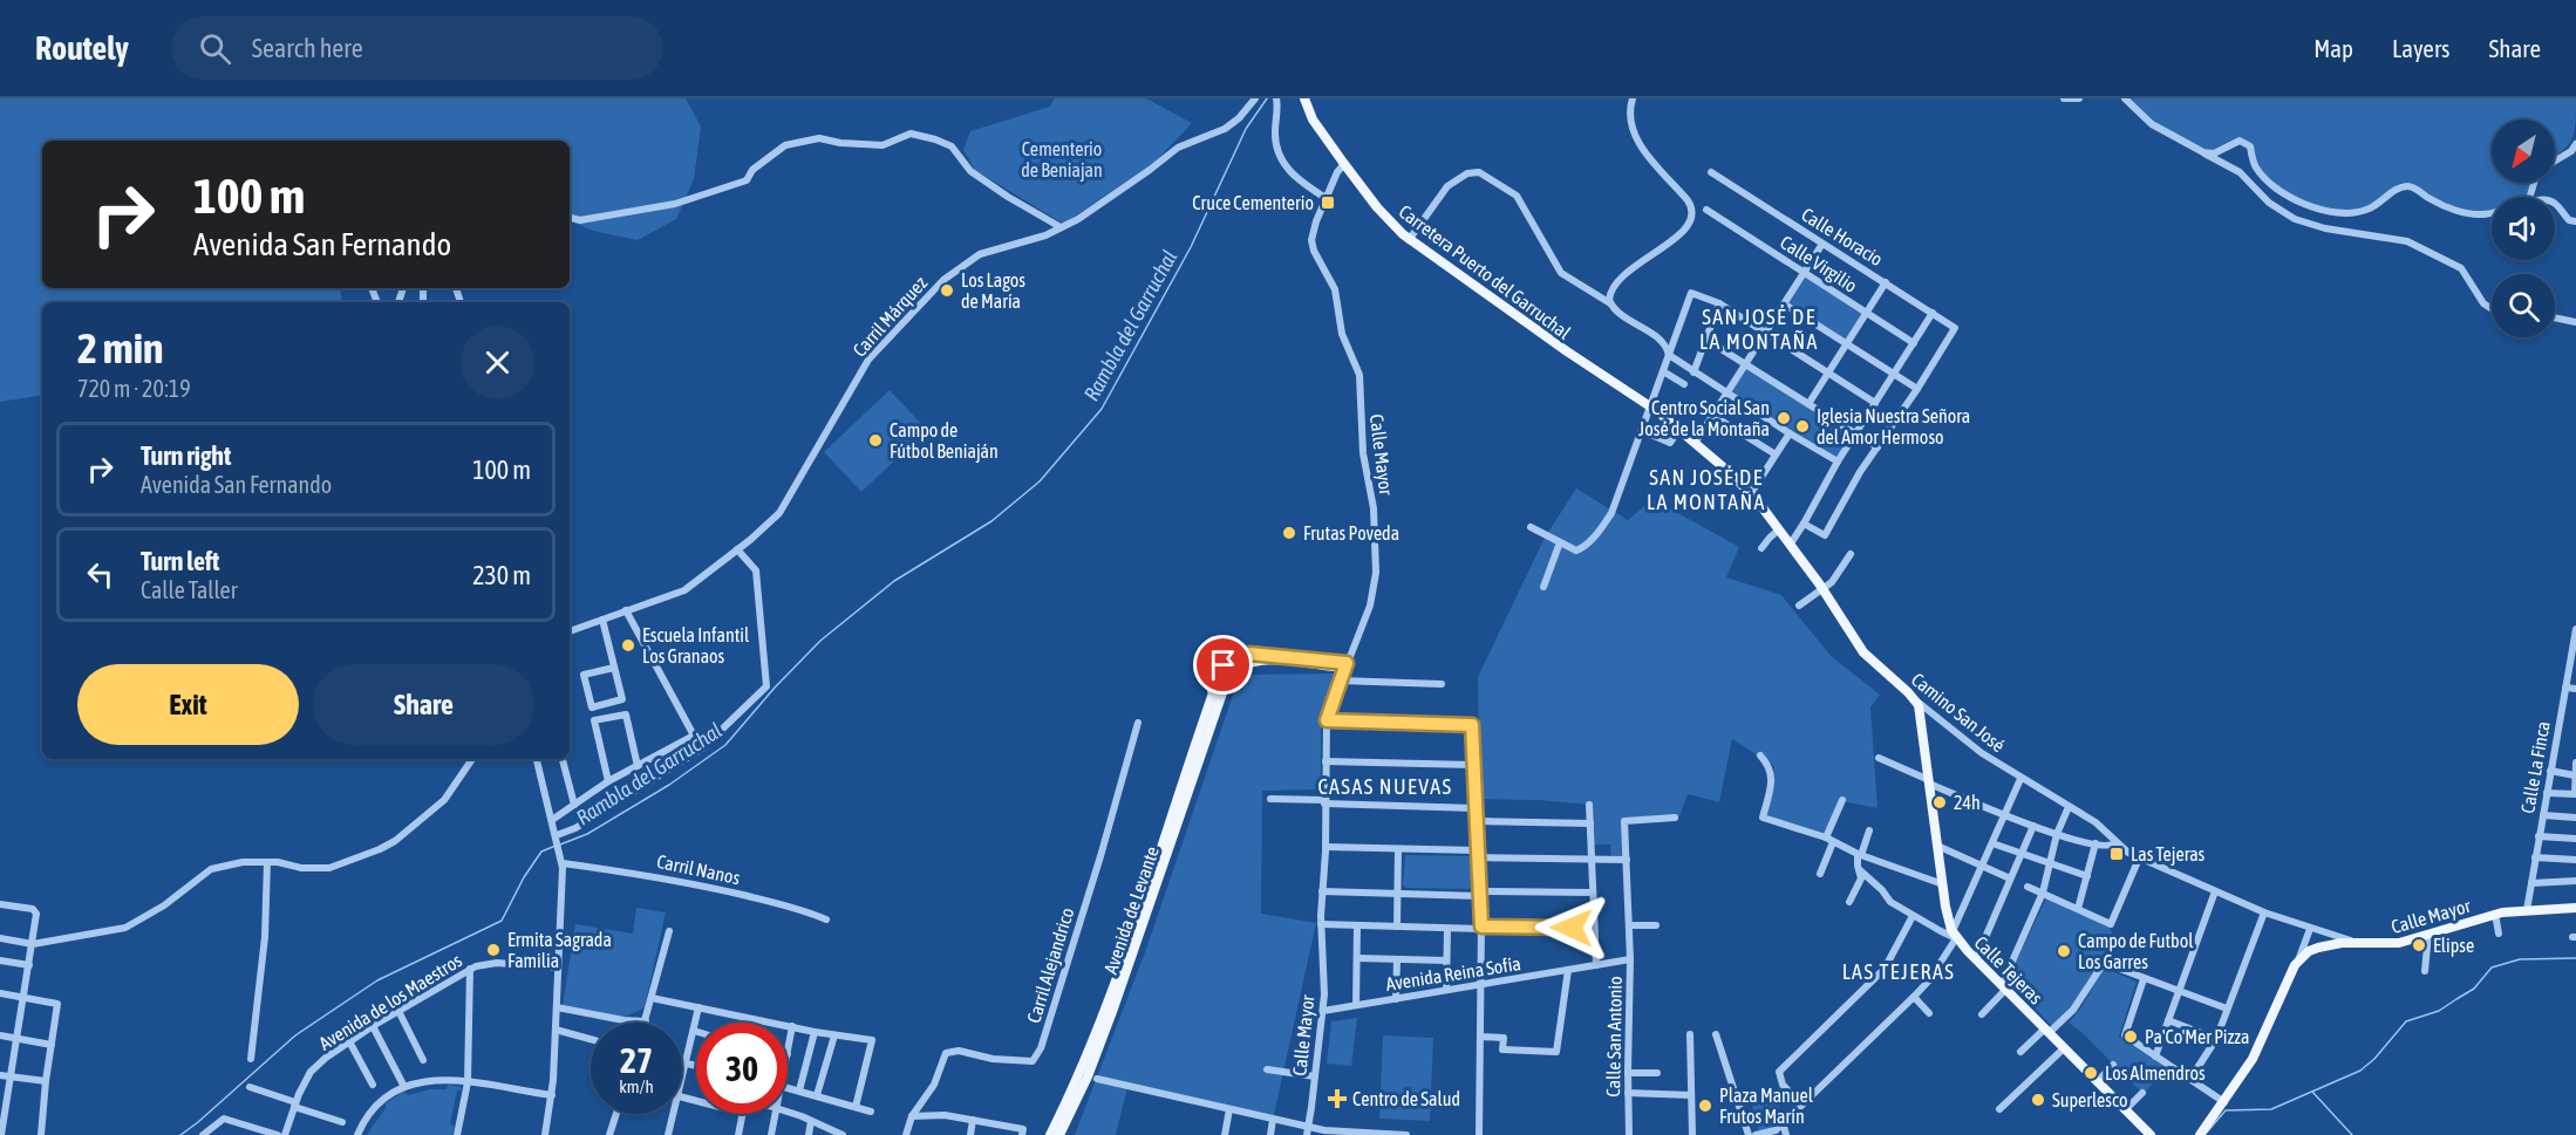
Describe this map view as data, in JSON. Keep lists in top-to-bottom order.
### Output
{
  "streets": {
    "main road": [
      "Carretera Puerto del Garruchal",
      "Calle Mayor",
      "Camino San José",
      "Avenida de Levante",
      "Calle Tejeras"
    ],
    "street": [
      "Calle Horacio",
      "Calle Virgilio",
      "Carril Márquez",
      "Calle La Finca",
      "Carril Nanos",
      "Carril Alejandrico",
      "Avenida Reina Sofía",
      "Avenida de los Maestros",
      "Calle San Antonio"
    ]
  },
  "crossings": [
    ["Carretera Puerto del Garruchal", "Calle Mayor"],
    ["Carretera Puerto del Garruchal", "Camino San José"],
    ["Calle Mayor", "Camino San José"],
    ["Calle Mayor", "Calle La Finca"],
    ["Calle Mayor", "Avenida de Levante"],
    ["Calle Mayor", "Avenida Reina Sofía"],
    ["Camino San José", "Calle Tejeras"],
    ["Avenida Reina Sofía", "Calle San Antonio"]
  ],
  "districts": [
    "SAN JOSÉ DE LA MONTAÑA",
    "SAN JOSÉ DE LA MONTAÑA",
    "CASAS NUEVAS",
    "LAS TEJERAS"
  ],
  "water": ["Rambla del Garruchal"],
  "parks": ["Cementerio de Beniajan"],
  "places": {
    "transit": ["Cruce Cementerio", "Las Tejeras"],
    "other": [
      "Los Lagos de María",
      "Centro Social San José de la Montaña",
      "Iglesia Nuestra Señora del Amor Hermoso",
      "Campo de Fútbol Beniaján",
      "Frutas Poveda",
      "Escuela Infantil Los Granaos",
      "24h",
      "Elipse",
      "Ermita Sagrada Familia",
      "Campo de Futbol Los Garres",
      "Pa'Co'Mer Pizza",
      "Los Almendros",
      "Superlesco",
      "Plaza Manuel Frutos Marín"
    ],
    "health": ["Centro de Salud"]
  },
  "north": "bottom left",
  "page": {
    "header": "Routely",
    "search": "Search here",
    "nav": ["Map", "Layers", "Share"],
    "turn": ["100 m", "Avenida San Fernando"],
    "heading": ["2 min", "720 m · 20:19"],
    "list": [
      {
        "name": "Turn right",
        "note": "Avenida San Fernando",
        "value": "100 m"
      },
      {
        "name": "Turn left",
        "note": "Calle Taller",
        "value": "230 m"
      }
    ],
    "buttons": ["Exit", "Share"],
    "speed": "27 km/h",
    "limit": "30"
  }
}
